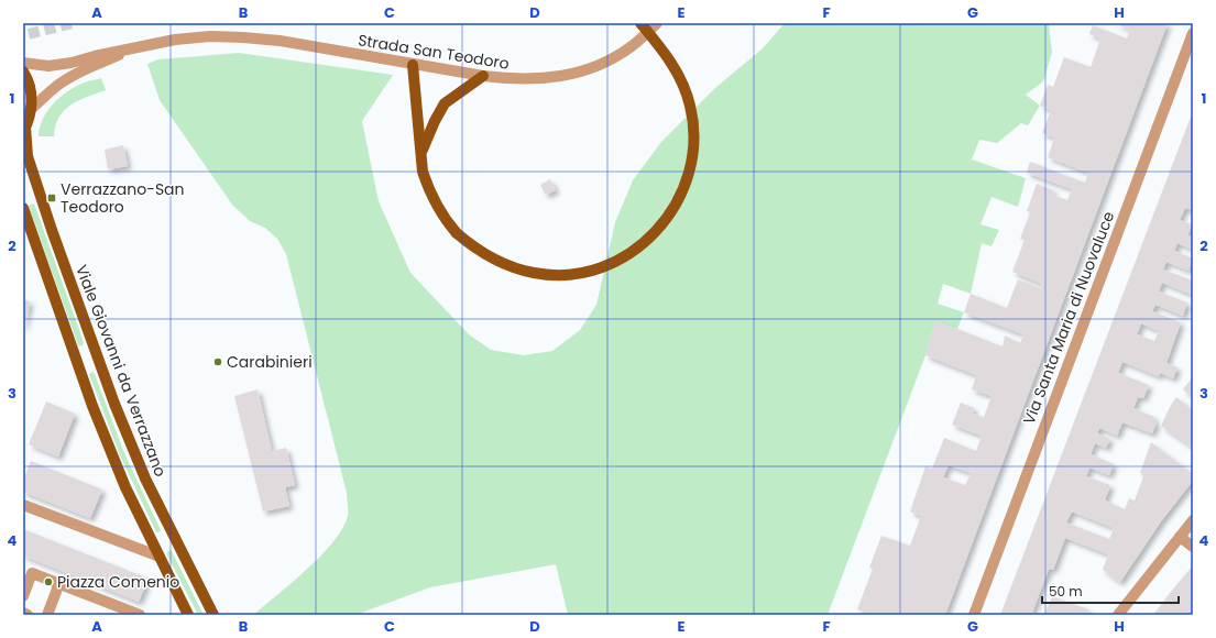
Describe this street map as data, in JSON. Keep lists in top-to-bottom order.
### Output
{
  "streets": {
    "main road": ["Viale Giovanni da Verrazzano"],
    "street": ["Strada San Teodoro", "Via Santa Maria di Nuovaluce"]
  },
  "places": {
    "transit": ["Verrazzano-San Teodoro"],
    "other": ["Carabinieri", "Piazza Comenio"]
  },
  "scale_bar": "50 m",
  "grid": {
    "columns": [
      "A",
      "B",
      "C",
      "D",
      "E",
      "F",
      "G",
      "H"
    ],
    "rows": [
      "1",
      "2",
      "3",
      "4"
    ]
  }
}
